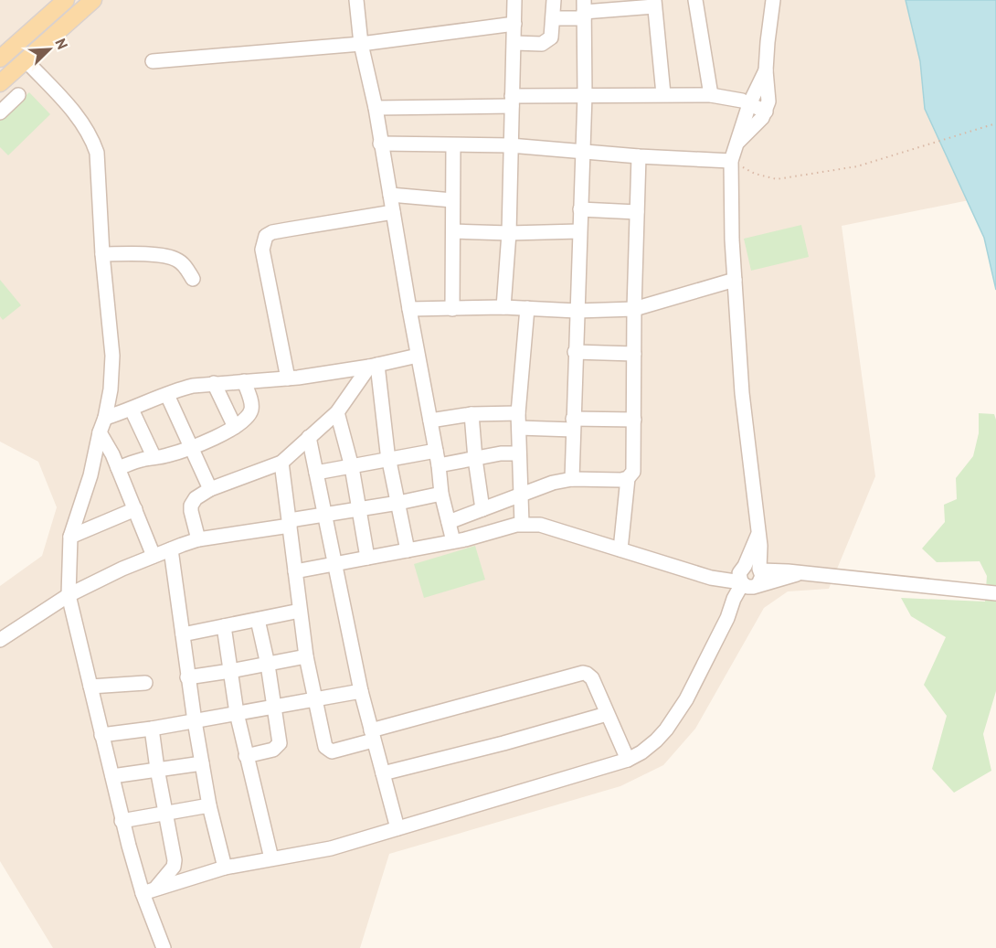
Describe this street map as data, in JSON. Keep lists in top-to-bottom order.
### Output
{
  "north": "top right"
}
